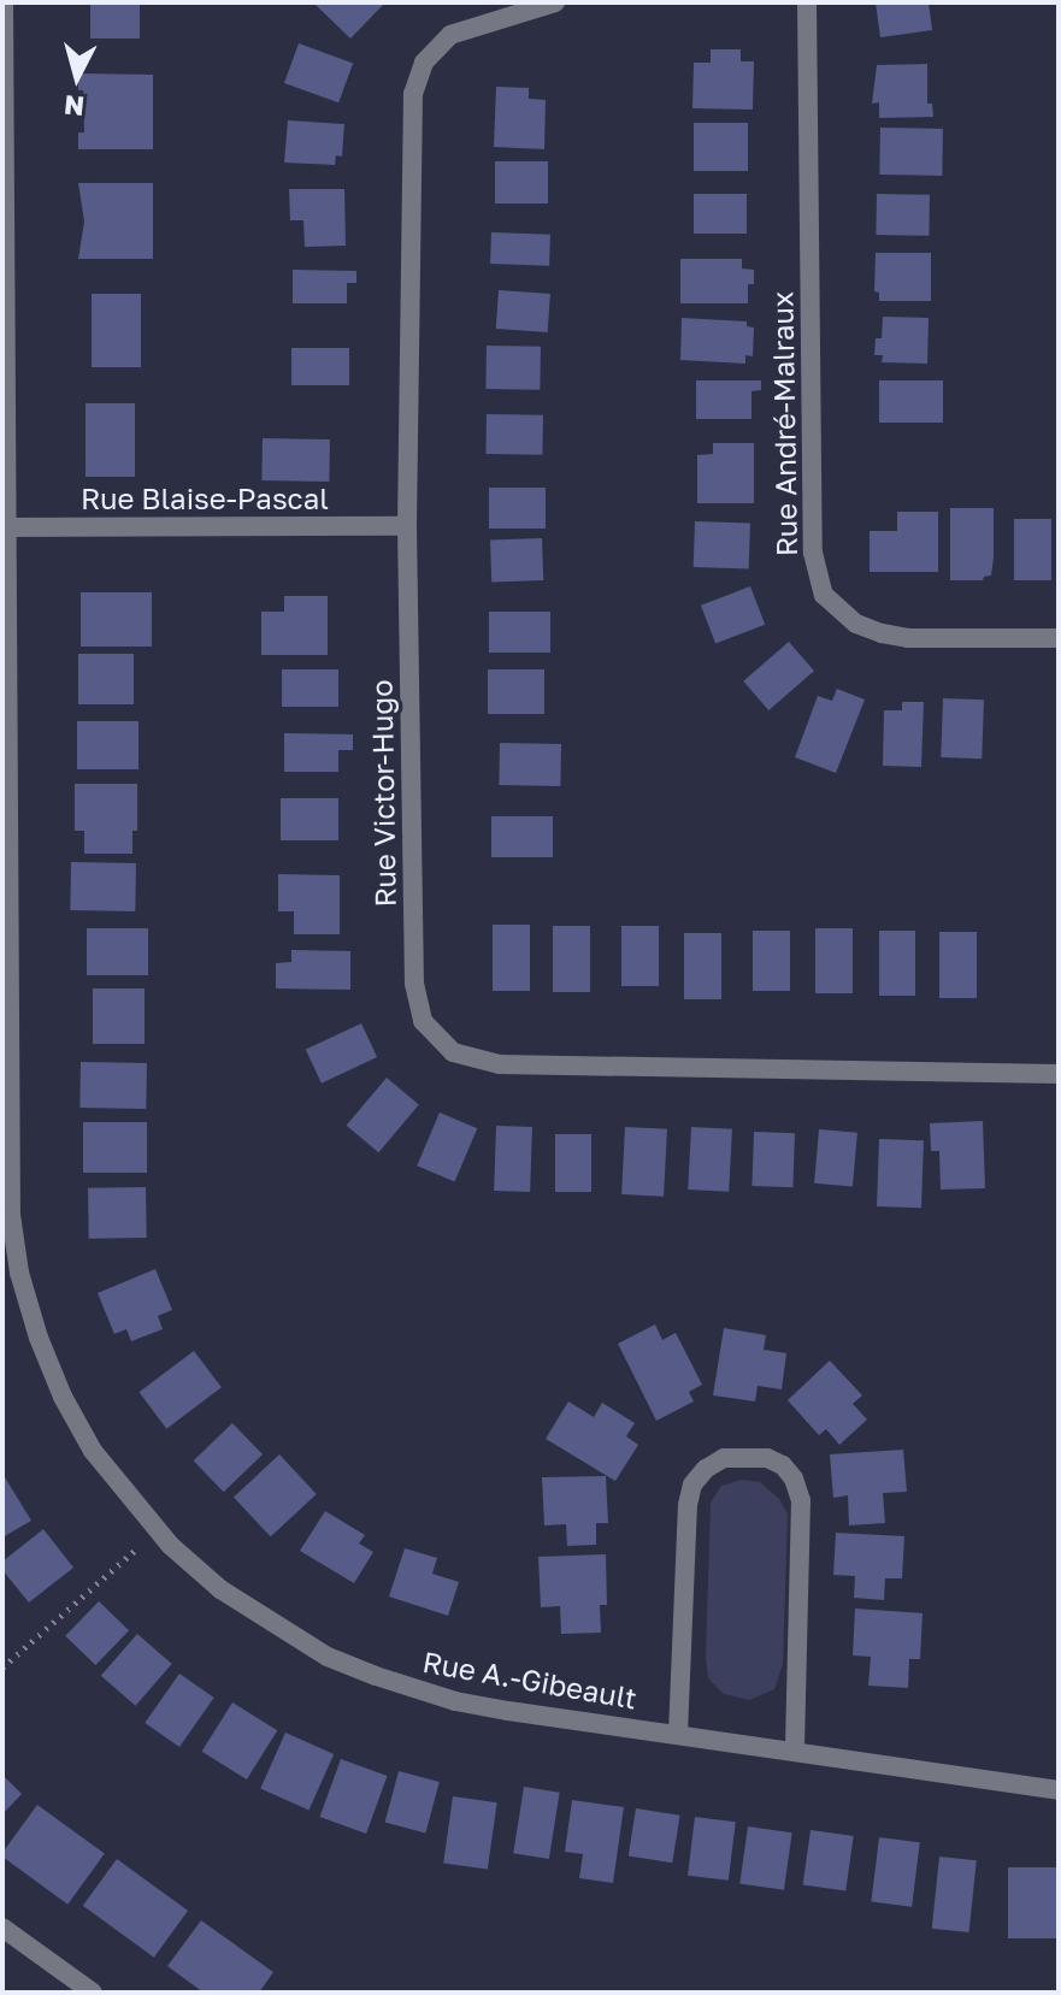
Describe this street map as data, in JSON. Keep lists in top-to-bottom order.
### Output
{
  "streets": {
    "street": [
      "Rue André-Malraux",
      "Rue Blaise-Pascal",
      "Rue Victor-Hugo",
      "Rue A.-Gibeault"
    ]
  },
  "crossings": [
    ["Rue Blaise-Pascal", "Rue Victor-Hugo"],
    ["Rue Blaise-Pascal", "Rue A.-Gibeault"]
  ],
  "north": "bottom"
}
